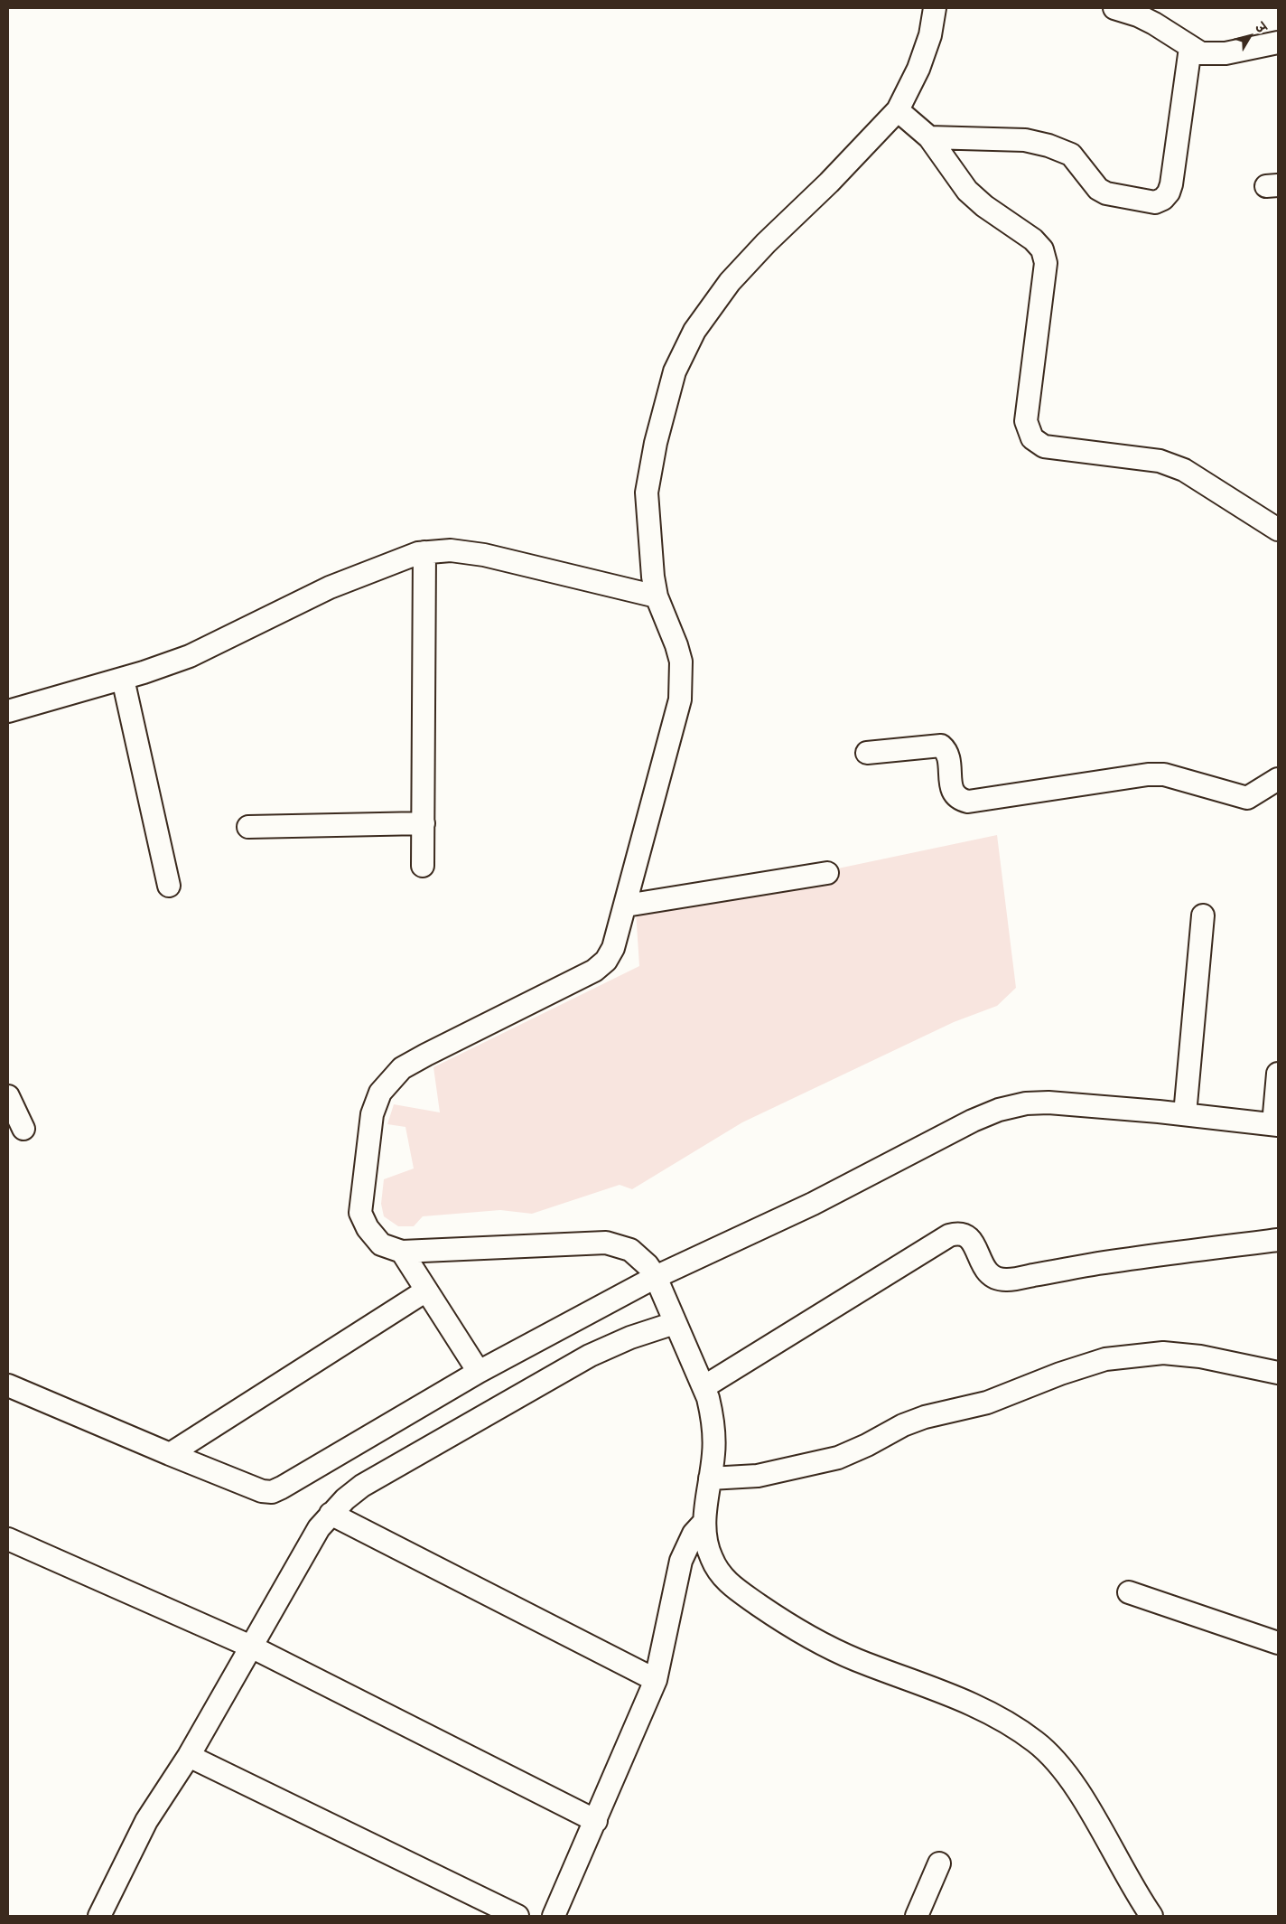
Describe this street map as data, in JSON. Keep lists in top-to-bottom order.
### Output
{
  "north": "top right"
}
